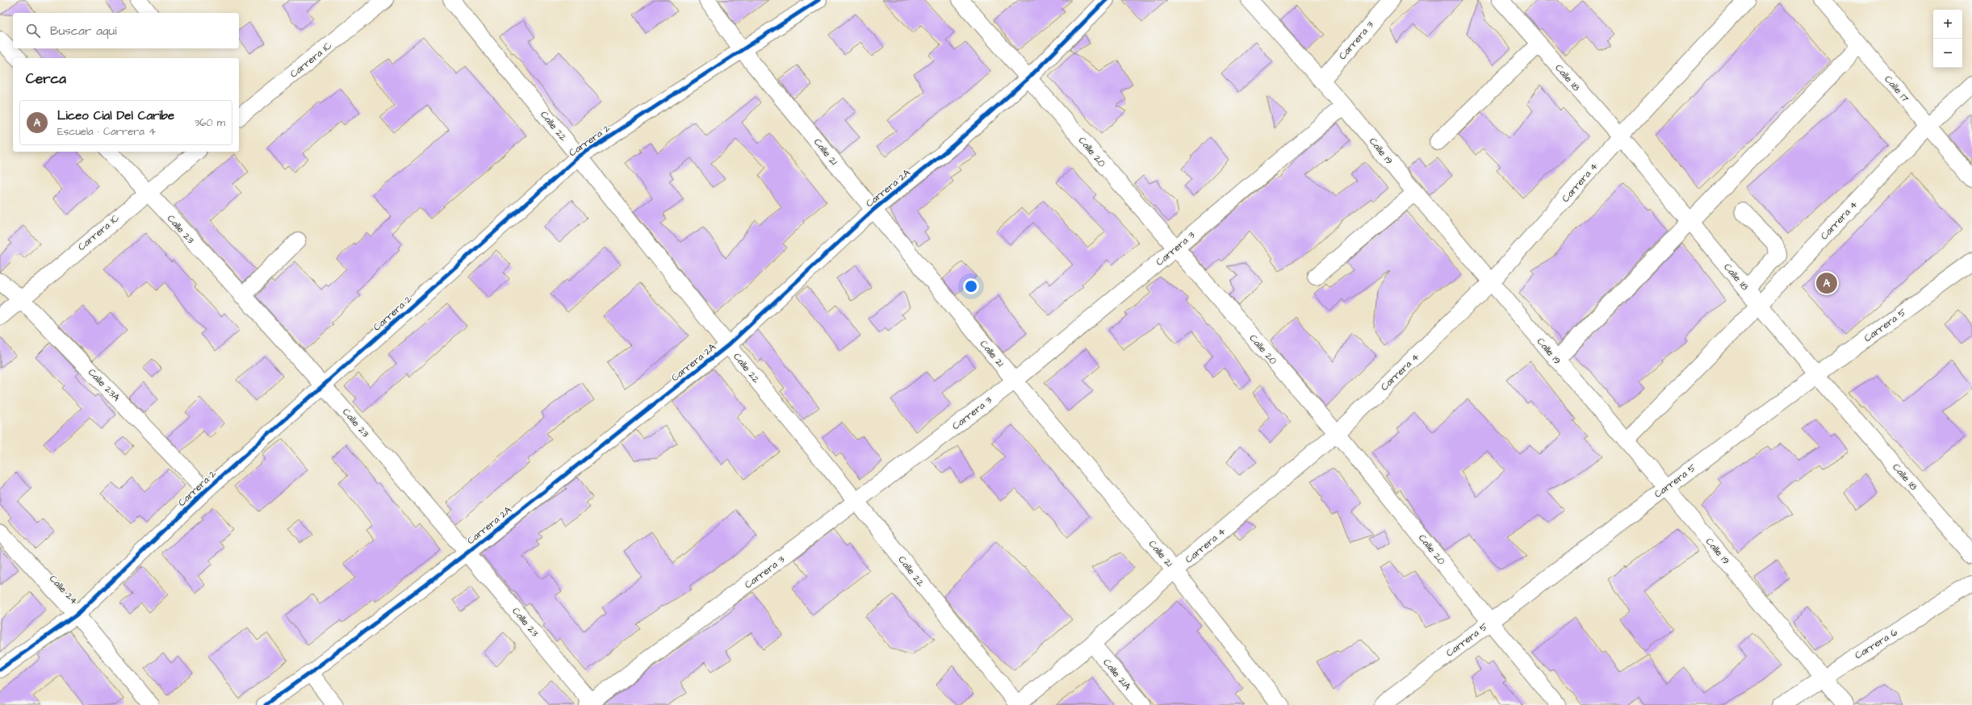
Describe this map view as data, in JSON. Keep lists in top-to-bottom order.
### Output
{
  "streets": {
    "street": [
      "Carrera 3",
      "Carrera 1C",
      "Calle 18",
      "Calle 17",
      "Calle 22",
      "Carrera 2",
      "Calle 19",
      "Calle 21",
      "Calle 20",
      "Carrera 4",
      "Carrera 2A",
      "Calle 23",
      "Carrera 5",
      "Calle 23A",
      "Calle 24",
      "Carrera 6",
      "Calle 21A"
    ]
  },
  "crossings": [
    ["Carrera 3", "Calle 22"],
    ["Carrera 3", "Calle 19"],
    ["Carrera 3", "Calle 21"],
    ["Carrera 3", "Calle 20"],
    ["Carrera 3", "Calle 23"],
    ["Carrera 1C", "Calle 23"],
    ["Carrera 1C", "Calle 23A"],
    ["Calle 18", "Carrera 4"],
    ["Calle 18", "Carrera 5"],
    ["Calle 17", "Carrera 4"],
    ["Calle 22", "Carrera 2"],
    ["Calle 22", "Carrera 4"],
    ["Calle 22", "Carrera 2A"],
    ["Carrera 2", "Calle 21"],
    ["Carrera 2", "Calle 23"],
    ["Carrera 2", "Calle 23A"],
    ["Carrera 2", "Calle 24"],
    ["Calle 19", "Carrera 4"],
    ["Calle 19", "Carrera 5"],
    ["Calle 19", "Carrera 6"],
    ["Calle 21", "Carrera 4"],
    ["Calle 21", "Carrera 2A"],
    ["Calle 20", "Carrera 4"],
    ["Calle 20", "Carrera 2A"],
    ["Calle 20", "Carrera 5"],
    ["Carrera 4", "Calle 21A"],
    ["Carrera 2A", "Calle 23"]
  ],
  "page": {
    "map_buttons": ["+", "−"],
    "search": "Buscar aquí",
    "heading": "Cerca",
    "list": [
      {
        "mark": "A",
        "name": "Liceo Cial Del Caribe",
        "note": "Escuela · Carrera 4",
        "value": "360 m"
      }
    ],
    "pins": "A"
  }
}
